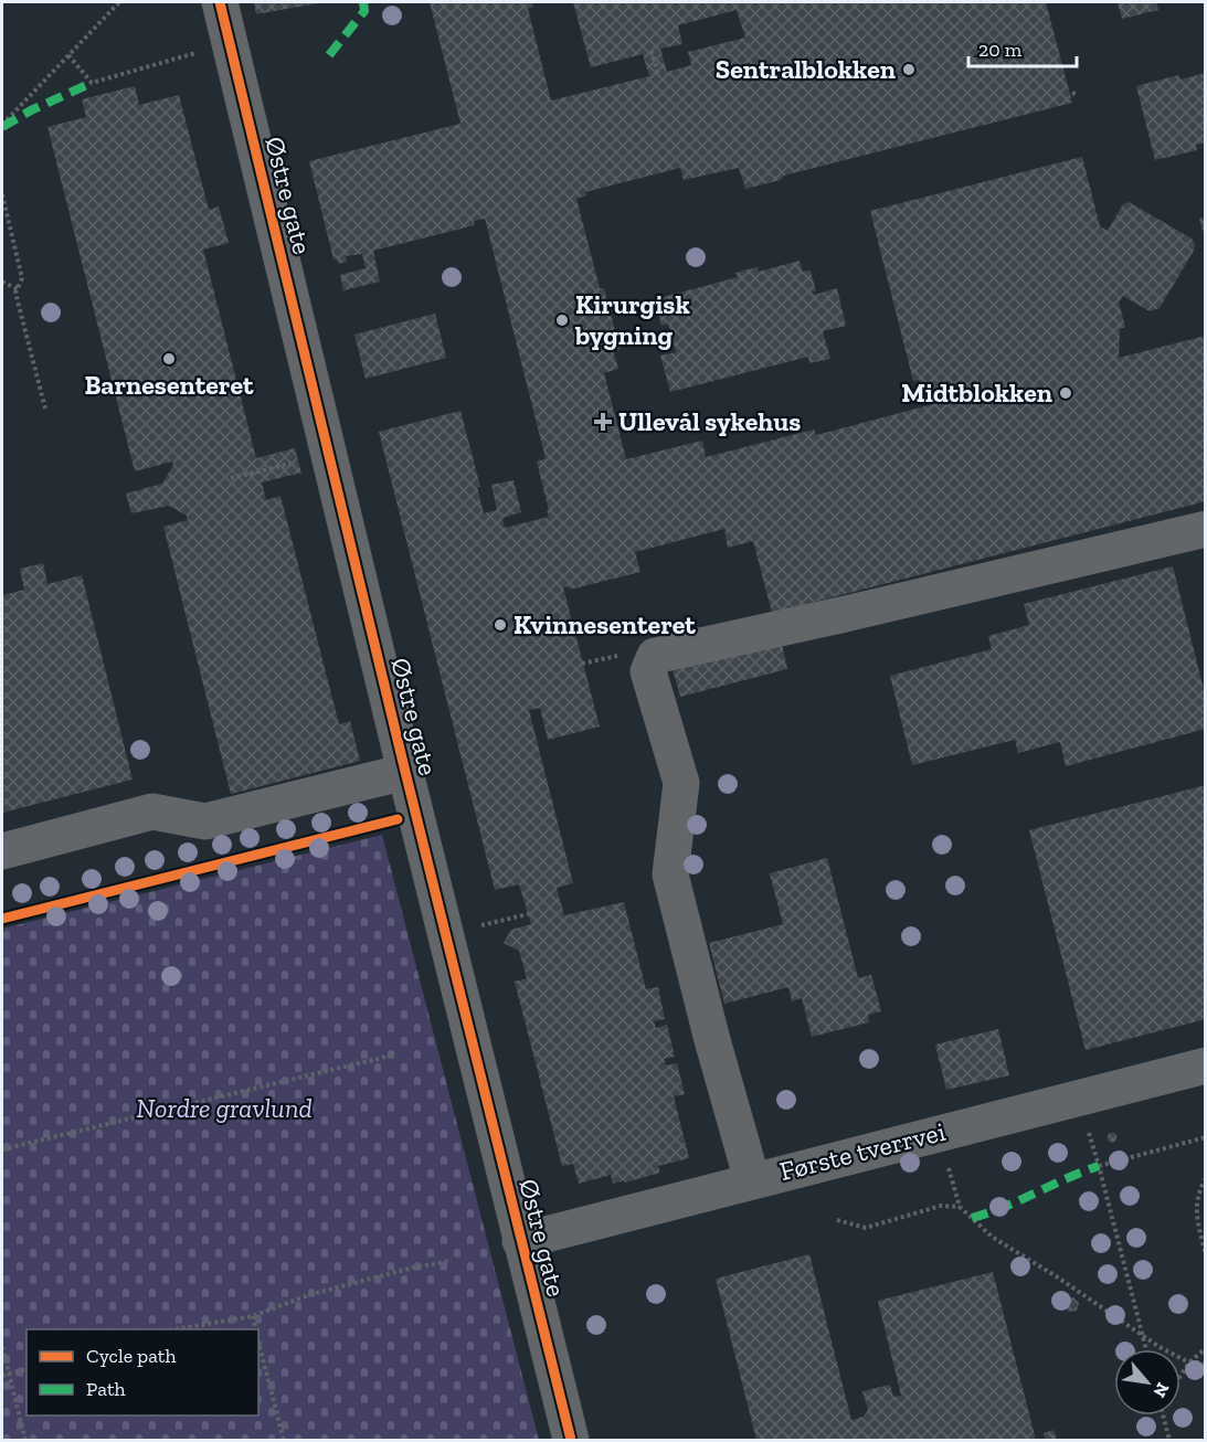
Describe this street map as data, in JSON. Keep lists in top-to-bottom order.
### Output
{
  "streets": {
    "street": ["Østre gate", "Første tverrvei"]
  },
  "crossings": [
    ["Østre gate", "Første tverrvei"]
  ],
  "parks": ["Nordre gravlund"],
  "places": {
    "other": [
      "Sentralblokken",
      "Kirurgisk bygning",
      "Barnesenteret",
      "Midtblokken",
      "Kvinnesenteret"
    ],
    "health": ["Ullevål sykehus"]
  },
  "legend": ["Cycle path", "Path"],
  "scale_bar": "20 m",
  "north": "bottom right"
}
